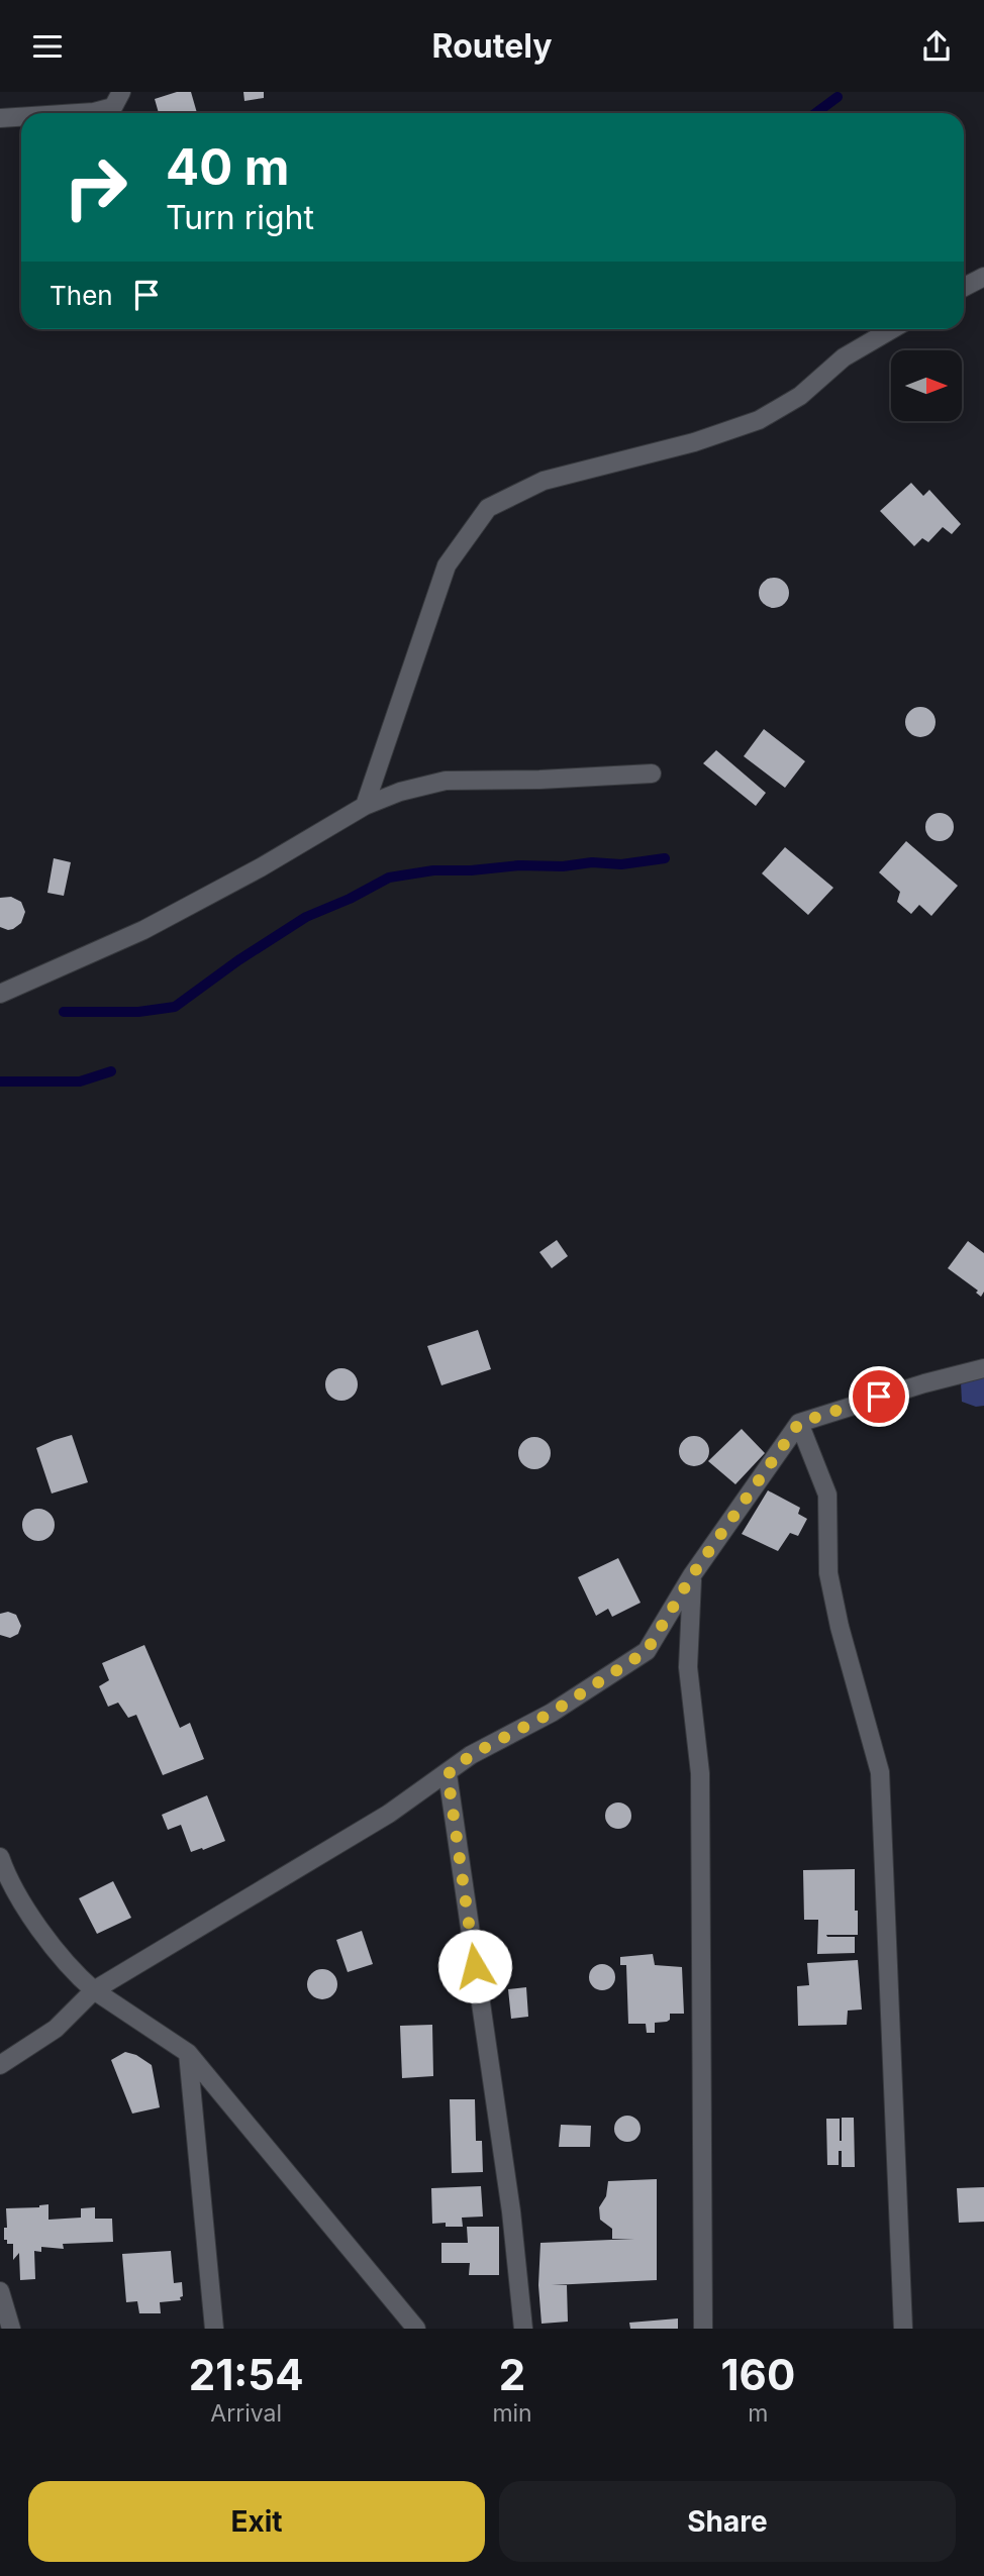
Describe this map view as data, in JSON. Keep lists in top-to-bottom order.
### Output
{
  "north": "right",
  "page": {
    "header": "Routely",
    "turn": ["40 m", "Turn right"],
    "then": "Then",
    "eta": [
      "21:54",
      "Arrival",
      "2",
      "min",
      "160",
      "m"
    ],
    "buttons": ["Exit", "Share"]
  }
}
